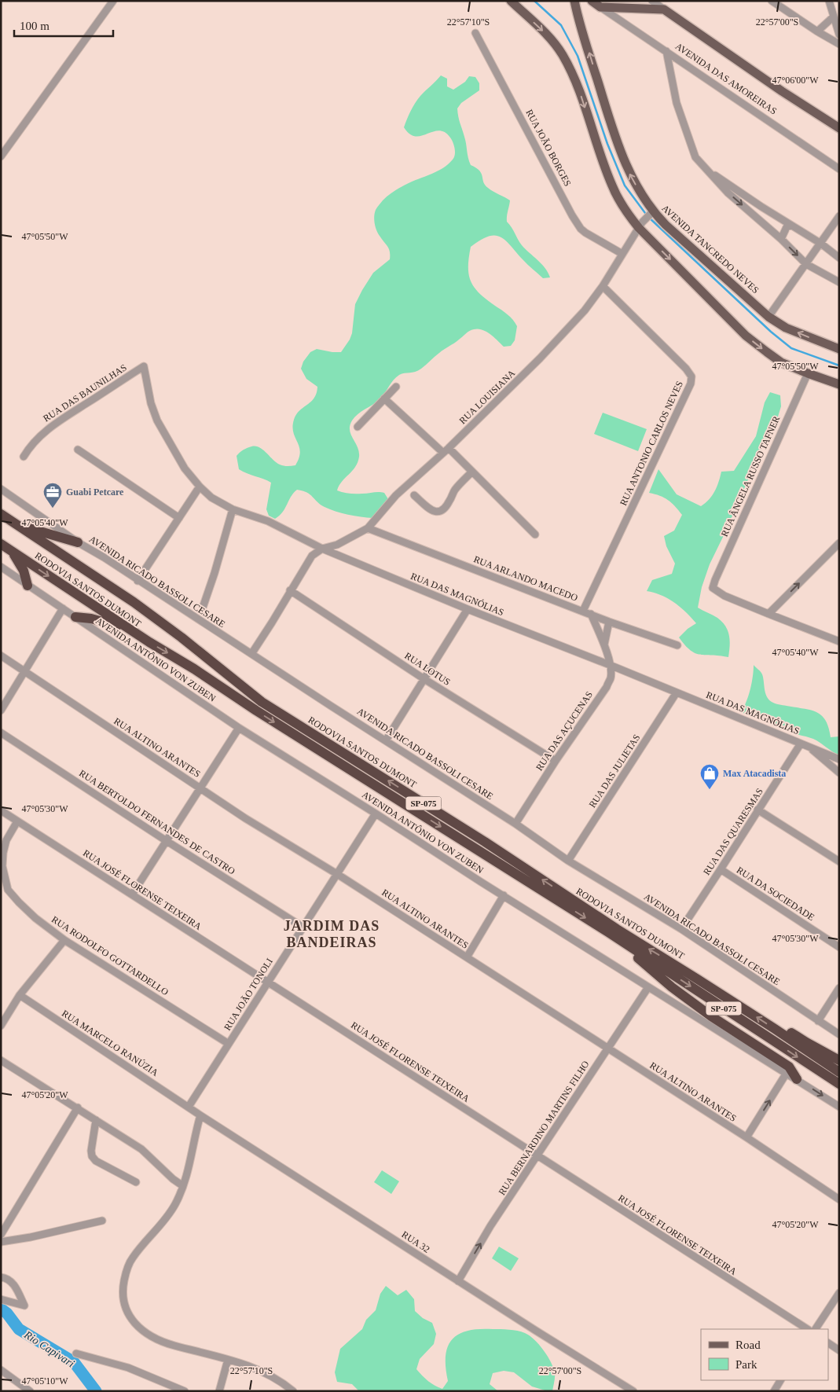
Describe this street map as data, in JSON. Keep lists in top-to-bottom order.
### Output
{
  "streets": {
    "highway": ["RODOVIA SANTOS DUMONT", "SP-075"],
    "main road": ["AVENIDA DAS AMOREIRAS", "AVENIDA TANCREDO NEVES"],
    "street": [
      "RUA JOÃO BORGES",
      "RUA DAS BAUNILHAS",
      "RUA LOUISIANA",
      "RUA ANTONIO CARLOS NEVES",
      "RUA ÂNGELA RUSSO TAFNER",
      "RUA ARLANDO MACEDO",
      "AVENIDA RICADO BASSOLI CESARE",
      "RUA DAS MAGNÓLIAS",
      "AVENIDA ANTÔNIO VON ZUBEN",
      "RUA LOTUS",
      "RUA DAS AÇUCENAS",
      "RUA ALTINO ARANTES",
      "RUA DAS JULIETAS",
      "RUA BERTOLDO FERNANDES DE CASTRO",
      "RUA DAS QUARESMAS",
      "RUA JOSÉ FLORENSE TEIXEIRA",
      "RUA DA SOCIEDADE",
      "RUA RODOLFO GOTTARDELLO",
      "RUA JOÃO TONOLI",
      "RUA MARCELO RANÚZIA",
      "RUA BERNARDINO MARTINS FILHO",
      "RUA 32"
    ]
  },
  "crossings": [
    ["RUA JOÃO BORGES", "RUA LOUISIANA"],
    ["AVENIDA TANCREDO NEVES", "RUA LOUISIANA"],
    ["RUA DAS BAUNILHAS", "RUA DAS MAGNÓLIAS"],
    ["RUA LOUISIANA", "RUA ANTONIO CARLOS NEVES"],
    ["RUA LOUISIANA", "RUA ARLANDO MACEDO"],
    ["RUA LOUISIANA", "RUA DAS MAGNÓLIAS"],
    ["RUA ANTONIO CARLOS NEVES", "RUA ARLANDO MACEDO"],
    ["RUA ARLANDO MACEDO", "RUA DAS AÇUCENAS"],
    ["AVENIDA RICADO BASSOLI CESARE", "RUA DAS AÇUCENAS"],
    ["AVENIDA RICADO BASSOLI CESARE", "RUA DAS JULIETAS"],
    ["AVENIDA RICADO BASSOLI CESARE", "RUA DAS QUARESMAS"],
    ["RUA DAS MAGNÓLIAS", "RUA DAS AÇUCENAS"],
    ["RUA DAS MAGNÓLIAS", "RUA DAS JULIETAS"],
    ["RUA DAS MAGNÓLIAS", "RUA DAS QUARESMAS"],
    ["AVENIDA ANTÔNIO VON ZUBEN", "RUA JOÃO TONOLI"],
    ["AVENIDA ANTÔNIO VON ZUBEN", "RUA BERNARDINO MARTINS FILHO"],
    ["RUA LOTUS", "RUA DAS AÇUCENAS"],
    ["RUA ALTINO ARANTES", "RUA JOÃO TONOLI"],
    ["RUA ALTINO ARANTES", "RUA BERNARDINO MARTINS FILHO"],
    ["RUA BERTOLDO FERNANDES DE CASTRO", "RUA JOÃO TONOLI"],
    ["RUA DAS QUARESMAS", "RUA DA SOCIEDADE"],
    ["RUA JOSÉ FLORENSE TEIXEIRA", "RUA RODOLFO GOTTARDELLO"],
    ["RUA JOSÉ FLORENSE TEIXEIRA", "RUA JOÃO TONOLI"],
    ["RUA JOSÉ FLORENSE TEIXEIRA", "RUA BERNARDINO MARTINS FILHO"],
    ["RUA RODOLFO GOTTARDELLO", "RUA JOÃO TONOLI"],
    ["RUA JOÃO TONOLI", "RUA MARCELO RANÚZIA"],
    ["RUA JOÃO TONOLI", "RUA 32"],
    ["RUA MARCELO RANÚZIA", "RUA 32"],
    ["RUA BERNARDINO MARTINS FILHO", "RUA 32"]
  ],
  "one_way": ["RUA BERNARDINO MARTINS FILHO"],
  "districts": ["JARDIM DAS BANDEIRAS"],
  "water": ["Rio Capivari"],
  "places": {
    "office": ["Guabi Petcare"],
    "shop": ["Max Atacadista"]
  },
  "legend": ["Road", "Park"],
  "scale_bar": "100 m",
  "coordinates": [
    "22°57'10\"S",
    "22°57'00\"S",
    "47°06'00\"W",
    "47°05'50\"W",
    "47°05'40\"W",
    "47°05'30\"W",
    "47°05'20\"W",
    "47°05'10\"W"
  ]
}
